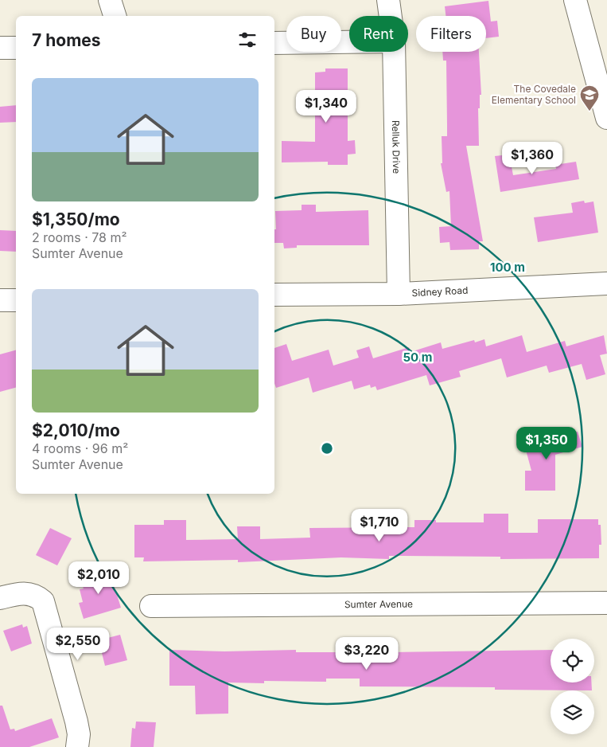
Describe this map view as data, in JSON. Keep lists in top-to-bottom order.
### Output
{
  "streets": {
    "street": ["Relluk Drive", "Sidney Road", "Sumter Avenue"]
  },
  "crossings": [
    ["Relluk Drive", "Sidney Road"]
  ],
  "places": {
    "school or university": ["The Covedale Elementary School"]
  },
  "page": {
    "chip": ["Buy", "Rent", "Filters"],
    "heading": "7 homes",
    "list": [
      {
        "name": "$1,350/mo",
        "note": "2 rooms · 78 m² · Sumter Avenue"
      },
      {
        "name": "$2,010/mo",
        "note": "4 rooms · 96 m² · Sumter Avenue"
      }
    ],
    "price": [
      "$1,340",
      "$1,360",
      "$1,350",
      "$1,710",
      "$2,010",
      "$2,550",
      "$3,220"
    ]
  },
  "rings": ["100 m", "50 m"]
}
